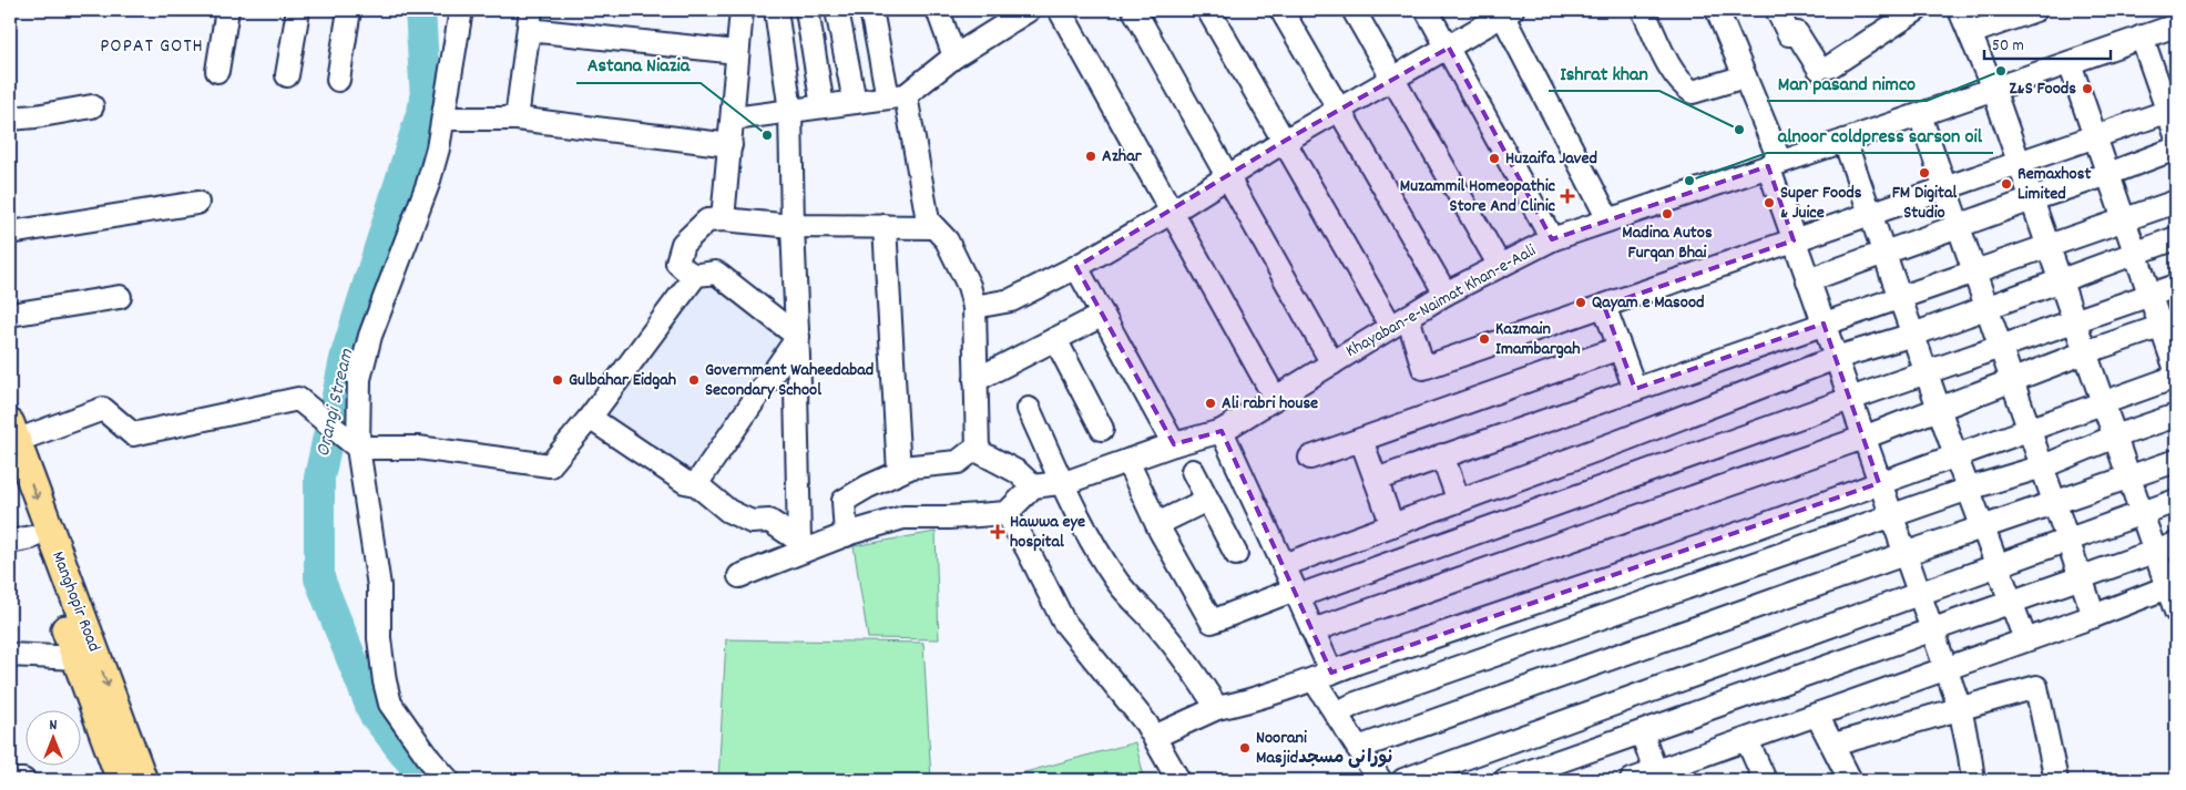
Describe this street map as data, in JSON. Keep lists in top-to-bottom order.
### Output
{
  "streets": {
    "main road": ["Manghopir Road"],
    "street": ["Khayaban-e-Naimat Khan-e-Aali"]
  },
  "districts": ["POPAT GOTH"],
  "water": ["Orangi Stream"],
  "places": {
    "other": [
      "Man pasand nimco",
      "Z&S Foods",
      "Ishrat khan",
      "Astana Niazia",
      "Azhar",
      "Huzaifa Javed",
      "FM Digital Studio",
      "alnoor coldpress sarson oil",
      "Remaxhost Limited",
      "Super Foods & Juice",
      "Madina Autos Furqan Bhai",
      "Qayam e Masood",
      "Kazmain Imambargah",
      "Gulbahar Eidgah",
      "Government Waheedabad Secondary School",
      "Ali rabri house",
      "Noorani Masjidنورانی مسجد"
    ],
    "health": ["Muzammil Homeopathic Store And Clinic", "Hawwa eye hospital"]
  },
  "scale_bar": "50 m",
  "north": "top"
}
